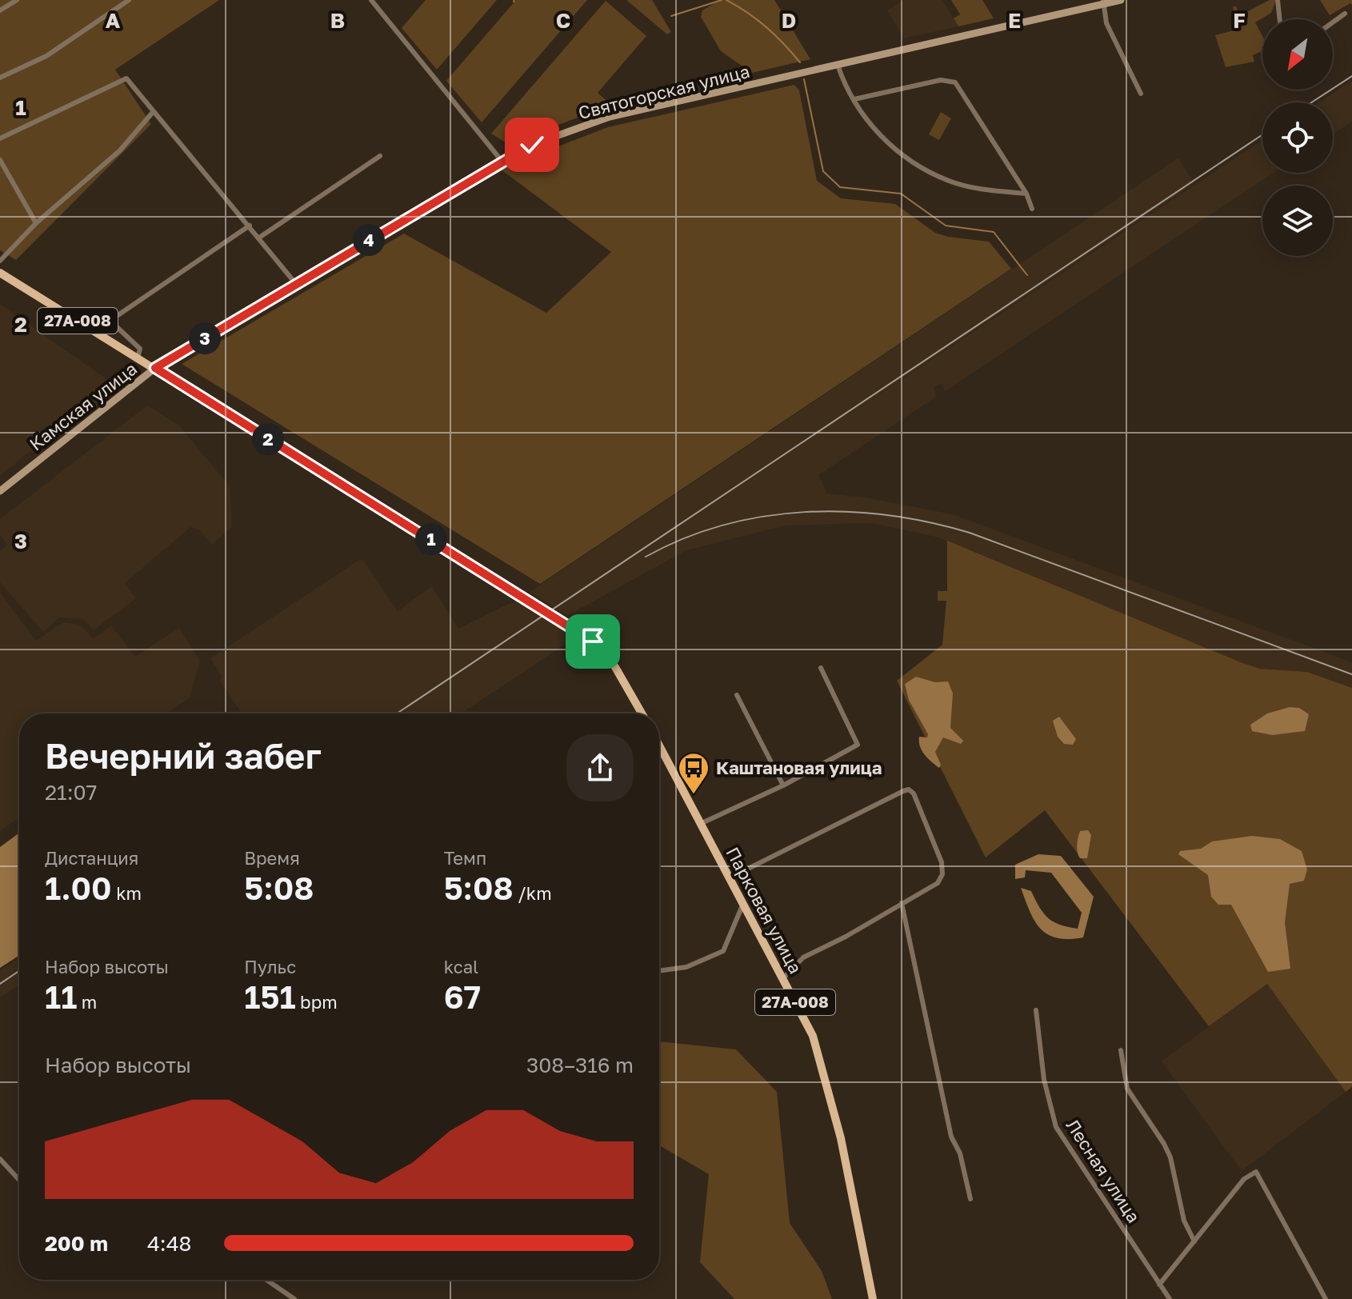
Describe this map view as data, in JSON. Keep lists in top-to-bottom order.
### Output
{
  "streets": {
    "main road": ["27А-008", "Парковая улица"],
    "street": ["Святогорская улица", "Камская улица", "Лесная улица"]
  },
  "crossings": [
    ["Святогорская улица", "Камская улица"],
    ["27А-008", "Камская улица"]
  ],
  "places": {
    "bus stop": ["Каштановая улица"]
  },
  "north": "bottom left",
  "page": {
    "pins": [
      "4",
      "3",
      "2",
      "1"
    ],
    "heading": ["Вечерний забег", "21:07"],
    "stats": [
      ["Дистанция", "1.00 km"],
      ["Время", "5:08"],
      ["Темп", "5:08 /km"],
      ["Набор высоты", "11 m"],
      ["Пульс", "151 bpm"],
      ["kcal", "67"]
    ],
    "chart": ["Набор высоты", "308–316 m"],
    "list": [
      {
        "name": "200 m",
        "note": "4:48"
      }
    ]
  },
  "grid": {
    "columns": [
      "A",
      "B",
      "C",
      "D",
      "E",
      "F"
    ],
    "rows": ["1", "2", "3"]
  }
}
